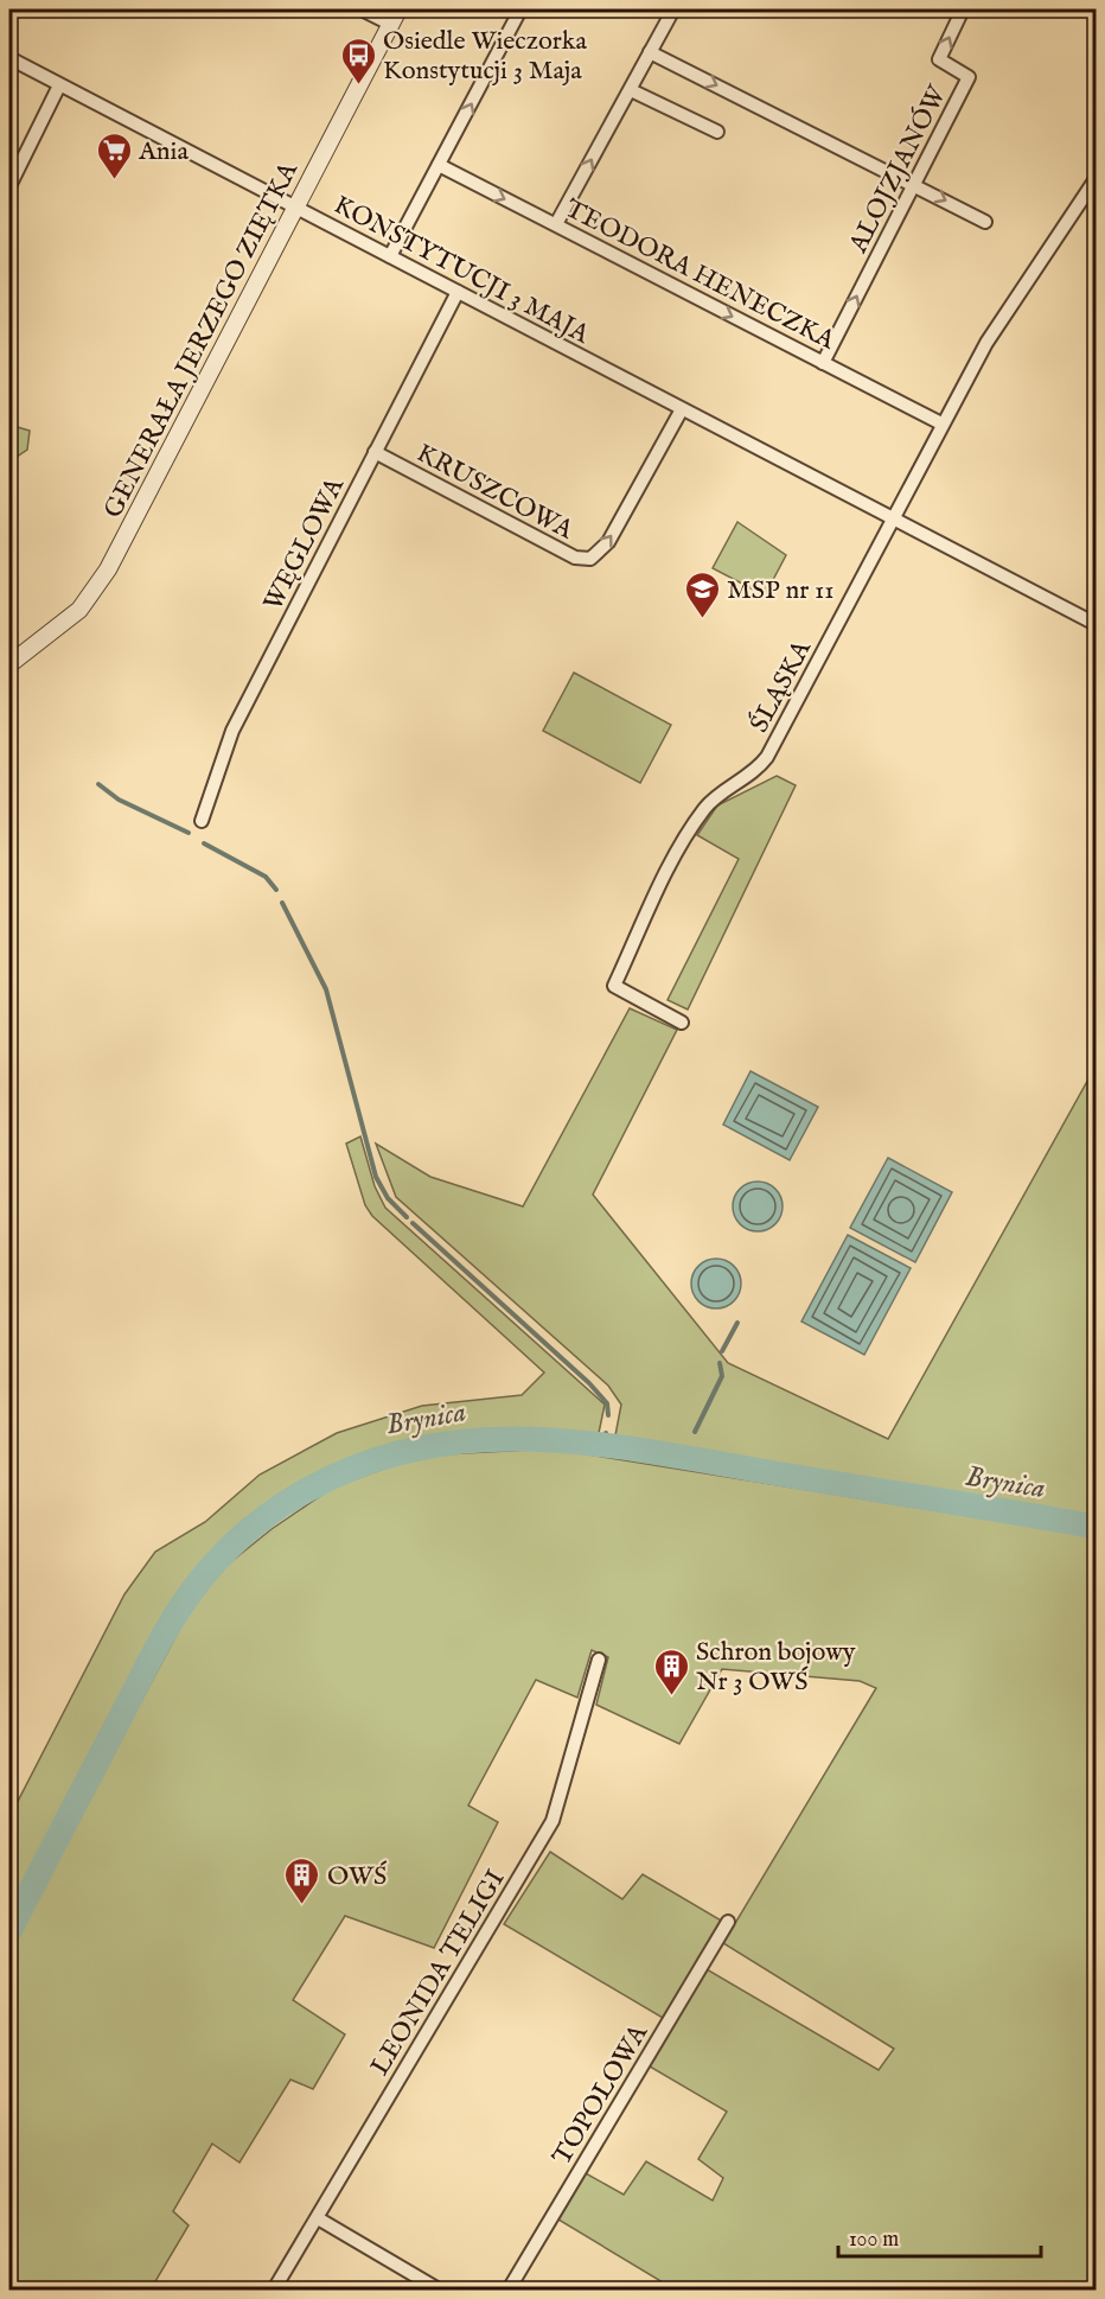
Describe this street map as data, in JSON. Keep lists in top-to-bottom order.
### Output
{
  "streets": {
    "street": [
      "ALOJZJANÓW",
      "KONSTYTUCJI 3 MAJA",
      "TEODORA HENECZKA",
      "GENERAŁA JERZEGO ZIĘTKA",
      "KRUSZCOWA",
      "WĘGLOWA",
      "ŚLĄSKA",
      "LEONIDA TELIGI",
      "TOPOLOWA"
    ]
  },
  "crossings": [
    ["ALOJZJANÓW", "TEODORA HENECZKA"],
    ["KONSTYTUCJI 3 MAJA", "GENERAŁA JERZEGO ZIĘTKA"],
    ["KONSTYTUCJI 3 MAJA", "KRUSZCOWA"],
    ["KONSTYTUCJI 3 MAJA", "WĘGLOWA"],
    ["KONSTYTUCJI 3 MAJA", "ŚLĄSKA"],
    ["TEODORA HENECZKA", "ŚLĄSKA"],
    ["KRUSZCOWA", "WĘGLOWA"]
  ],
  "one_way": ["ALOJZJANÓW", "TEODORA HENECZKA"],
  "water": ["Brynica"],
  "places": {
    "bus stop": ["Osiedle Wieczorka Konstytucji 3 Maja"],
    "supermarket": ["Ania"],
    "school or university": ["MSP nr 11"],
    "building": ["Schron bojowy Nr 3 OWŚ", "OWŚ"]
  },
  "scale_bar": "100 m"
}
